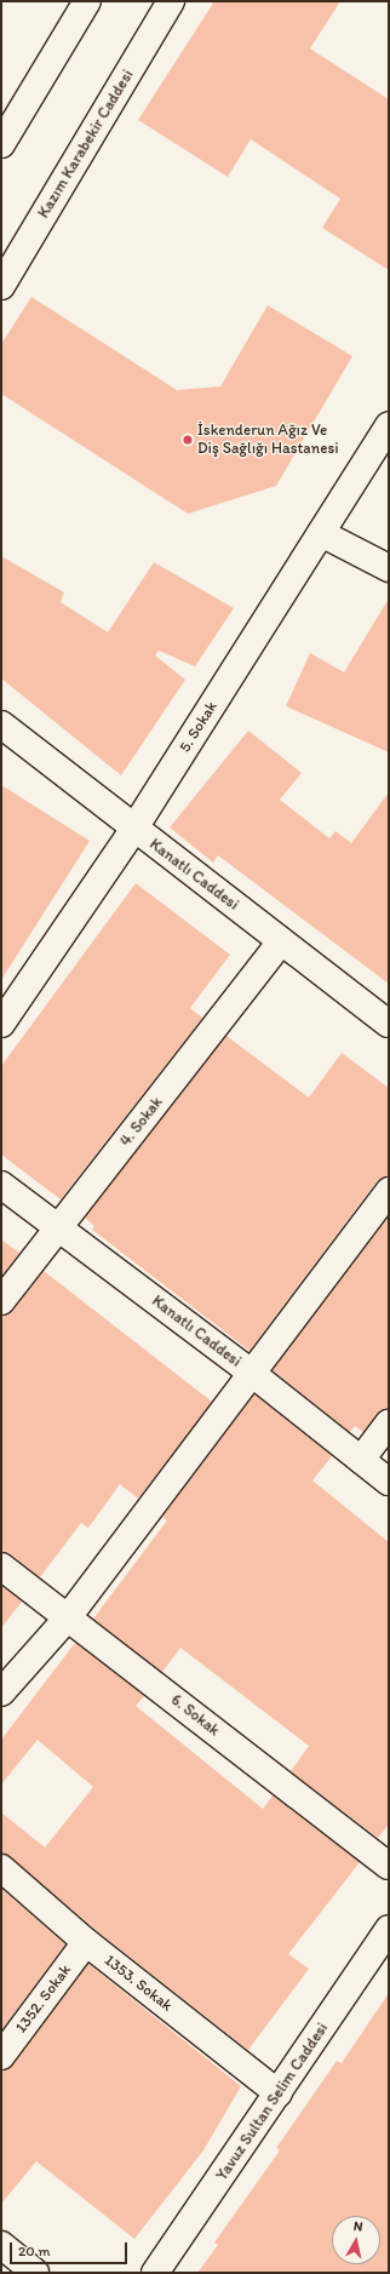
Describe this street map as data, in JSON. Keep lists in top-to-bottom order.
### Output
{
  "streets": {
    "street": [
      "Kazım Karabekir Caddesi",
      "5. Sokak",
      "Kanatlı Caddesi",
      "4. Sokak",
      "6. Sokak",
      "1353. Sokak",
      "1352. Sokak",
      "Yavuz Sultan Selim Caddesi"
    ]
  },
  "crossings": [
    ["5. Sokak", "Kanatlı Caddesi"],
    ["Kanatlı Caddesi", "4. Sokak"],
    ["1353. Sokak", "1352. Sokak"],
    ["1353. Sokak", "Yavuz Sultan Selim Caddesi"]
  ],
  "places": ["İskenderun Ağız Ve Diş Sağlığı Hastanesi"],
  "scale_bar": "20 m",
  "north": "top"
}
